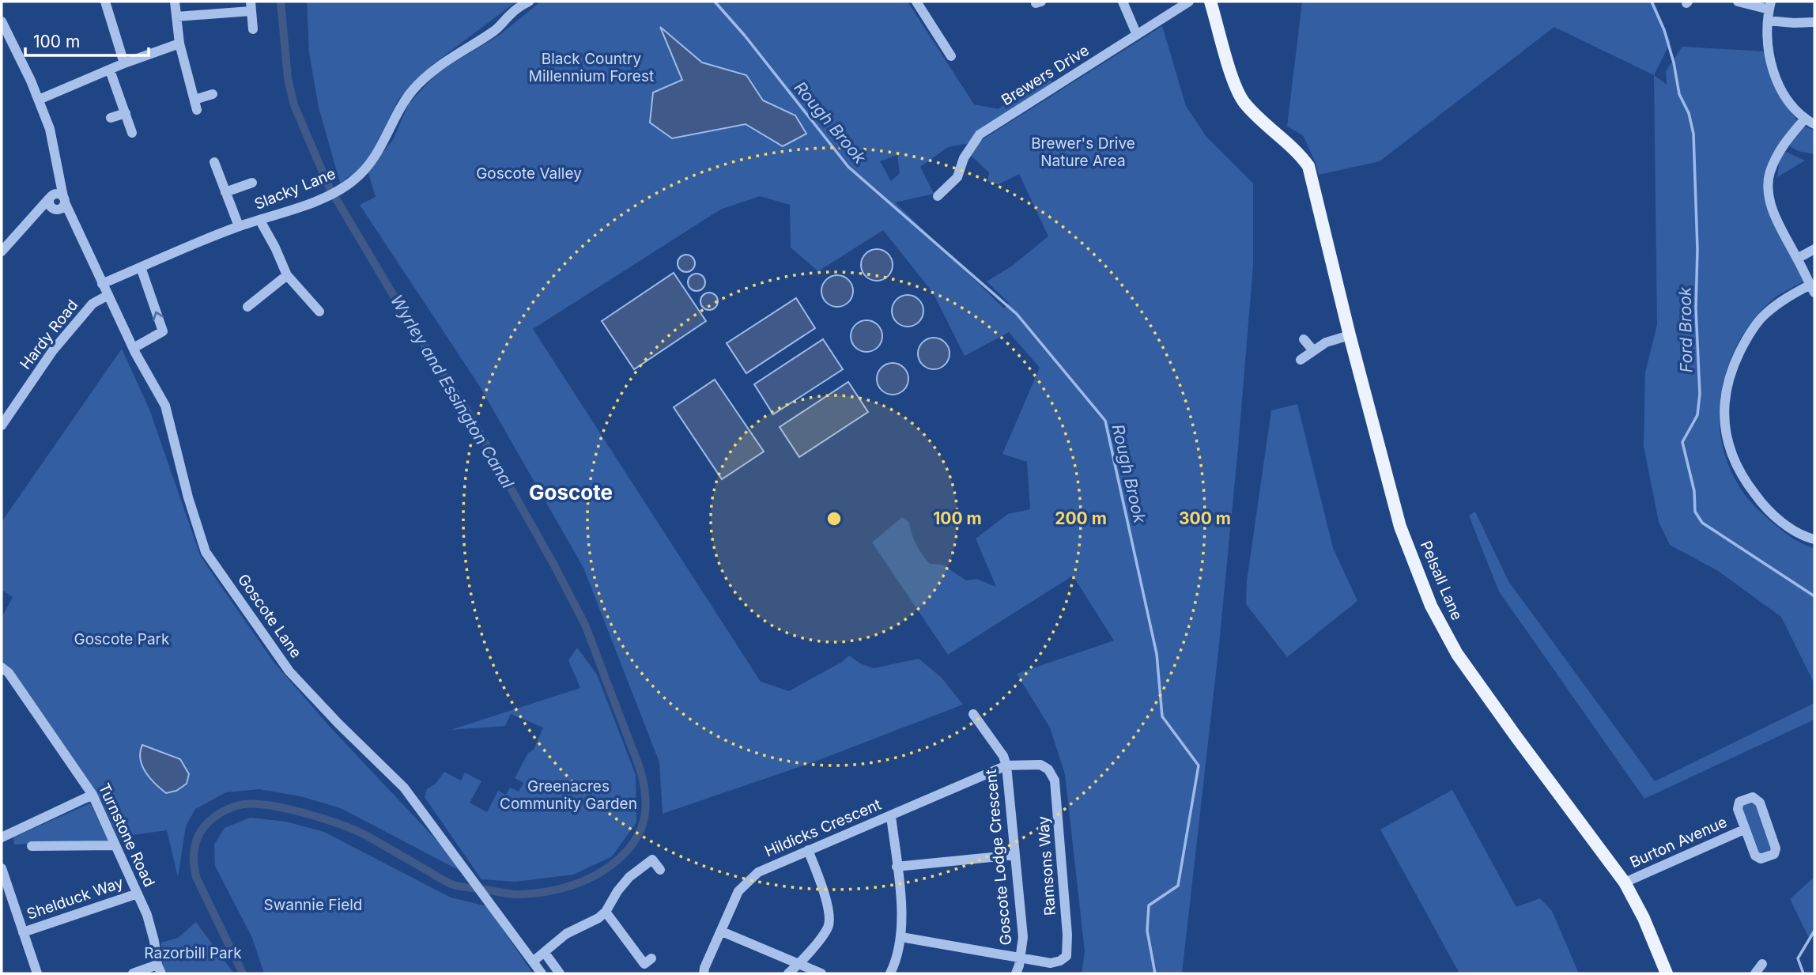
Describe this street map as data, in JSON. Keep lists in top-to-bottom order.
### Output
{
  "streets": {
    "main road": ["Pelsall Lane"],
    "street": [
      "Brewers Drive",
      "Slacky Lane",
      "Hardy Road",
      "Goscote Lane",
      "Hildicks Crescent",
      "Turnstone Road",
      "Burton Avenue",
      "Goscote Lodge Crescent",
      "Ramsons Way",
      "Shelduck Way"
    ]
  },
  "crossings": [
    ["Slacky Lane", "Goscote Lane"],
    ["Hardy Road", "Goscote Lane"],
    ["Pelsall Lane", "Burton Avenue"],
    ["Hildicks Crescent", "Goscote Lodge Crescent"],
    ["Hildicks Crescent", "Ramsons Way"],
    ["Turnstone Road", "Shelduck Way"],
    ["Goscote Lodge Crescent", "Ramsons Way"]
  ],
  "districts": ["Goscote"],
  "water": ["Rough Brook", "Ford Brook", "Wyrley and Essington Canal"],
  "parks": [
    "Black Country Millennium Forest",
    "Brewer's Drive Nature Area",
    "Goscote Valley",
    "Goscote Park",
    "Greenacres Community Garden",
    "Swannie Field",
    "Razorbill Park"
  ],
  "scale_bar": "100 m",
  "rings": ["100 m", "200 m", "300 m"]
}
